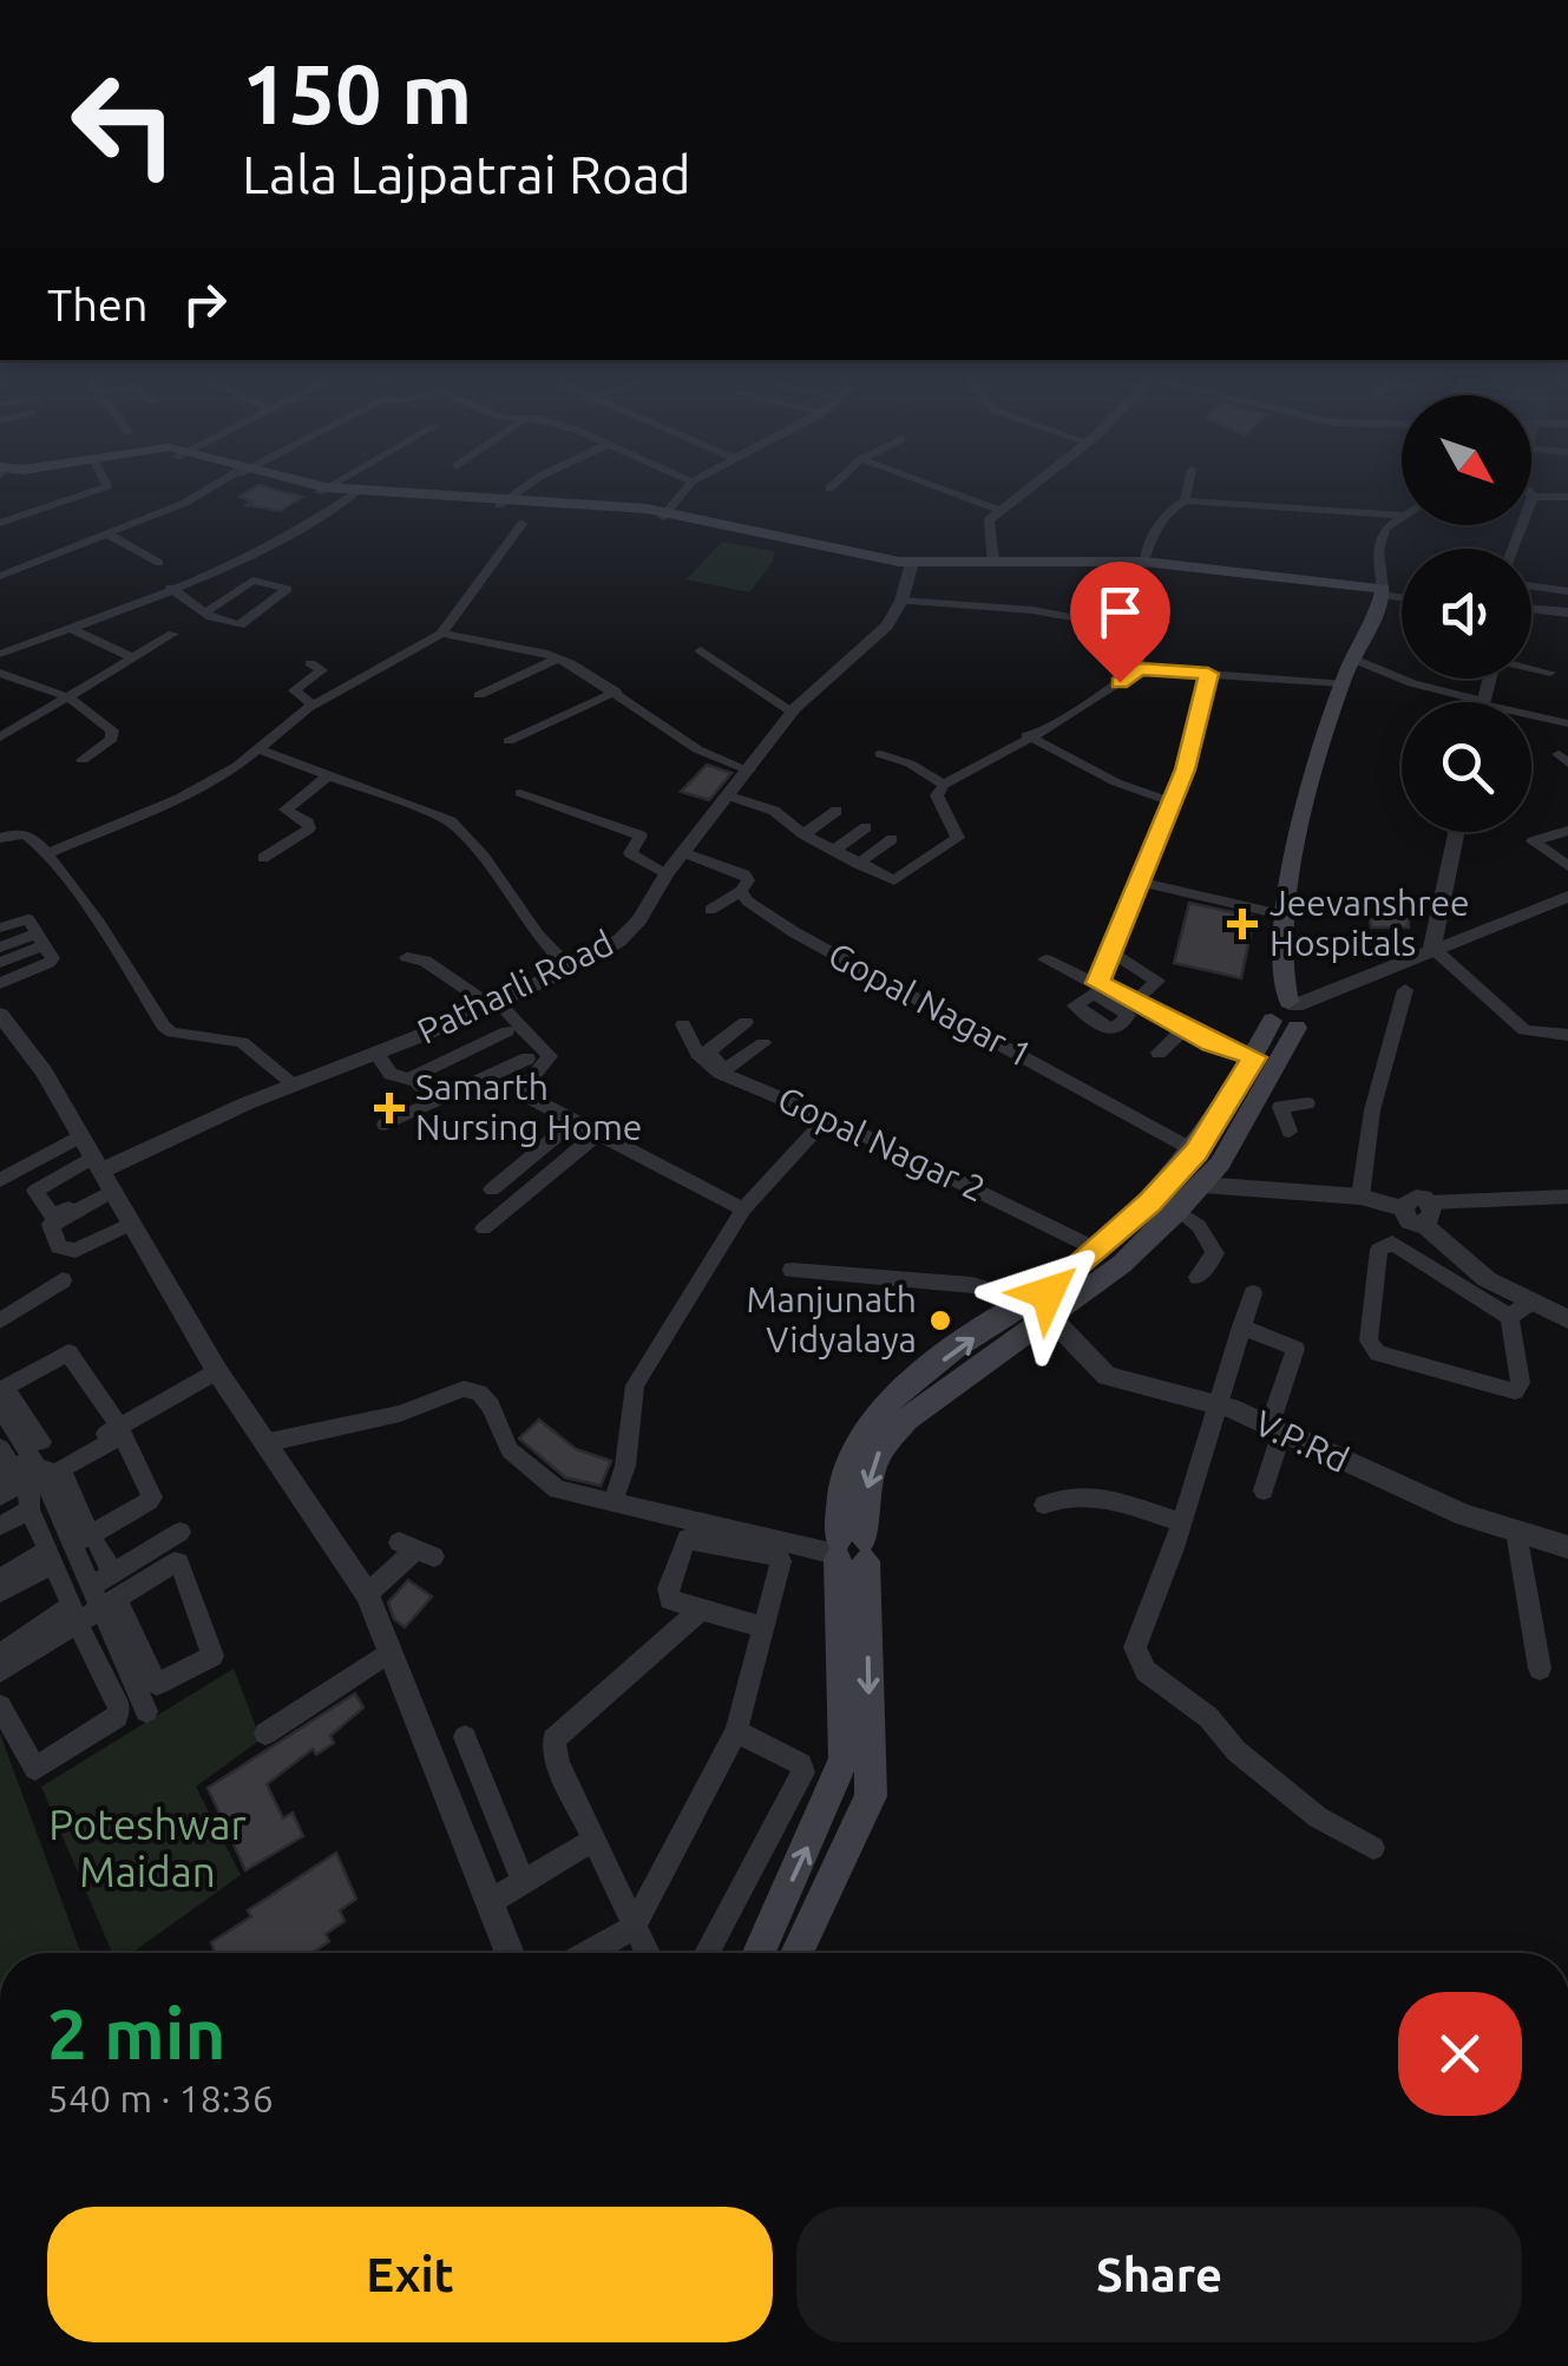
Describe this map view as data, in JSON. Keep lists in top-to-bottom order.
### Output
{
  "streets": {
    "street": [
      "Patharli Road",
      "Gopal Nagar 1",
      "Gopal Nagar 2",
      "V.P.Rd"
    ]
  },
  "crossings": [
    ["Patharli Road", "Gopal Nagar 1"]
  ],
  "parks": ["Poteshwar Maidan"],
  "places": {
    "health": ["Jeevanshree Hospitals", "Samarth Nursing Home"],
    "other": ["Manjunath Vidyalaya"]
  },
  "north": "bottom right",
  "page": {
    "turn": ["150 m", "Lala Lajpatrai Road"],
    "then": "Then",
    "heading": ["2 min", "540 m · 18:36"],
    "buttons": ["Exit", "Share"]
  }
}
